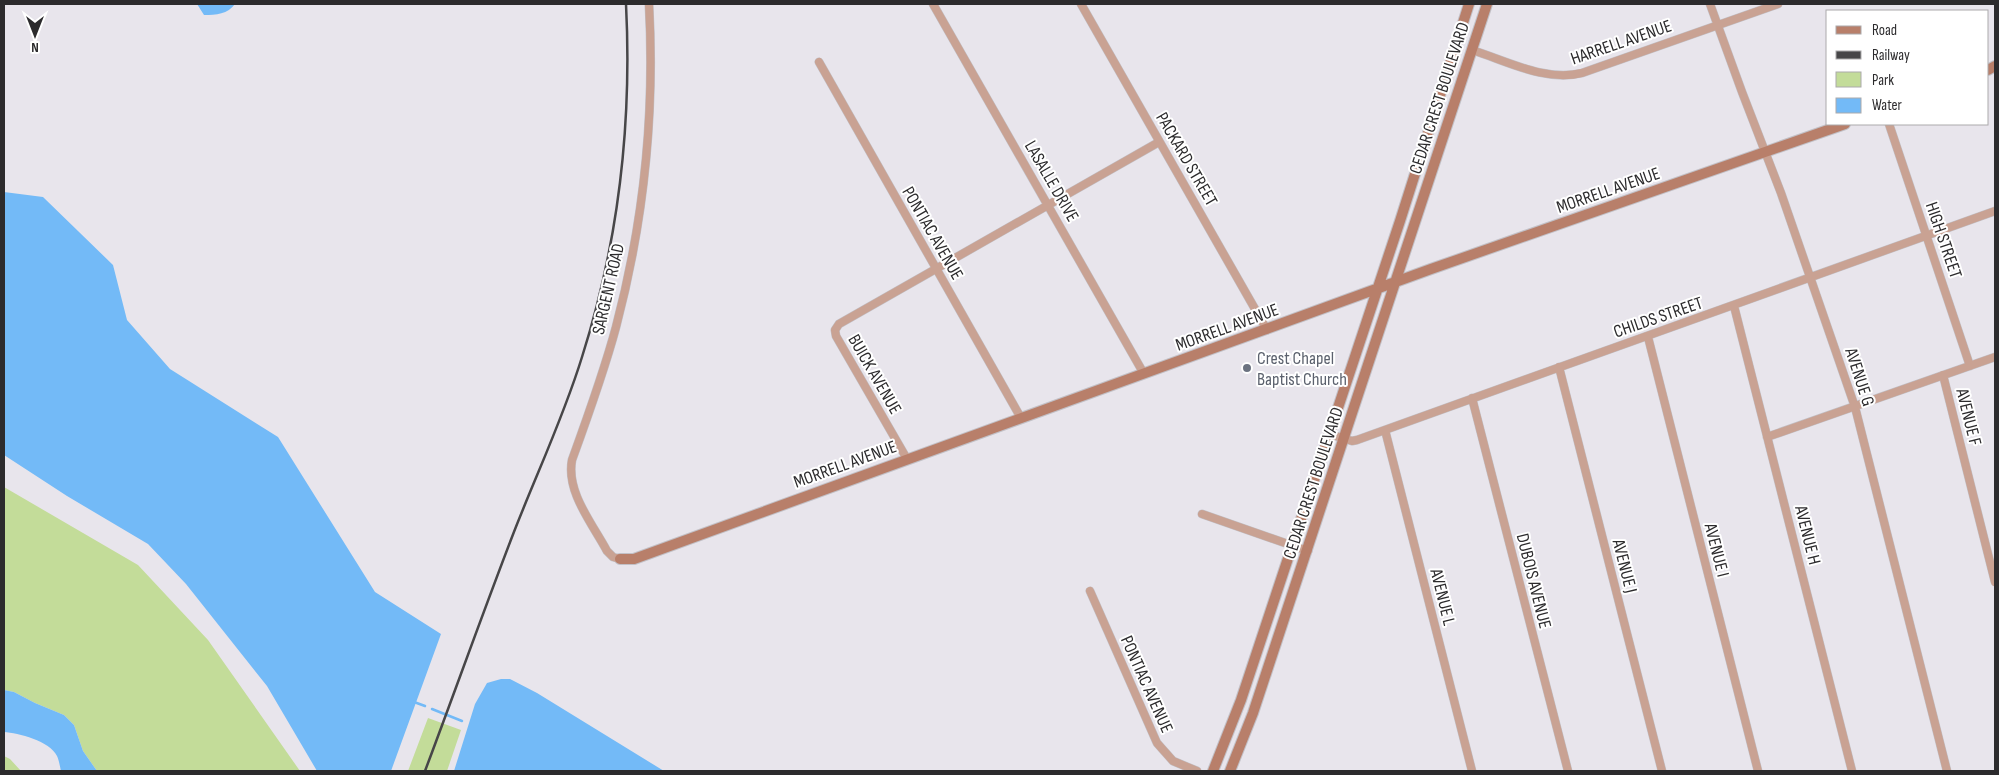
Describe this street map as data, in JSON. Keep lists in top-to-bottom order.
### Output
{
  "streets": {
    "main road": ["CEDAR CREST BOULEVARD", "MORRELL AVENUE"],
    "street": [
      "HARRELL AVENUE",
      "PACKARD STREET",
      "LASALLE DRIVE",
      "PONTIAC AVENUE",
      "HIGH STREET",
      "SARGENT ROAD",
      "CHILDS STREET",
      "BUICK AVENUE",
      "AVENUE G",
      "AVENUE F",
      "AVENUE H",
      "AVENUE I",
      "AVENUE J",
      "DUBOIS AVENUE",
      "AVENUE L"
    ]
  },
  "crossings": [
    ["HARRELL AVENUE", "CEDAR CREST BOULEVARD"],
    ["HARRELL AVENUE", "AVENUE G"],
    ["CEDAR CREST BOULEVARD", "MORRELL AVENUE"],
    ["CEDAR CREST BOULEVARD", "CHILDS STREET"],
    ["PACKARD STREET", "MORRELL AVENUE"],
    ["LASALLE DRIVE", "MORRELL AVENUE"],
    ["MORRELL AVENUE", "PONTIAC AVENUE"],
    ["MORRELL AVENUE", "SARGENT ROAD"],
    ["MORRELL AVENUE", "BUICK AVENUE"],
    ["MORRELL AVENUE", "AVENUE G"],
    ["PONTIAC AVENUE", "BUICK AVENUE"],
    ["HIGH STREET", "CHILDS STREET"],
    ["CHILDS STREET", "AVENUE G"],
    ["CHILDS STREET", "AVENUE H"],
    ["CHILDS STREET", "AVENUE I"],
    ["CHILDS STREET", "AVENUE J"],
    ["CHILDS STREET", "DUBOIS AVENUE"],
    ["CHILDS STREET", "AVENUE L"]
  ],
  "places": ["Crest Chapel Baptist Church"],
  "legend": [
    "Road",
    "Railway",
    "Park",
    "Water"
  ],
  "north": "bottom"
}
